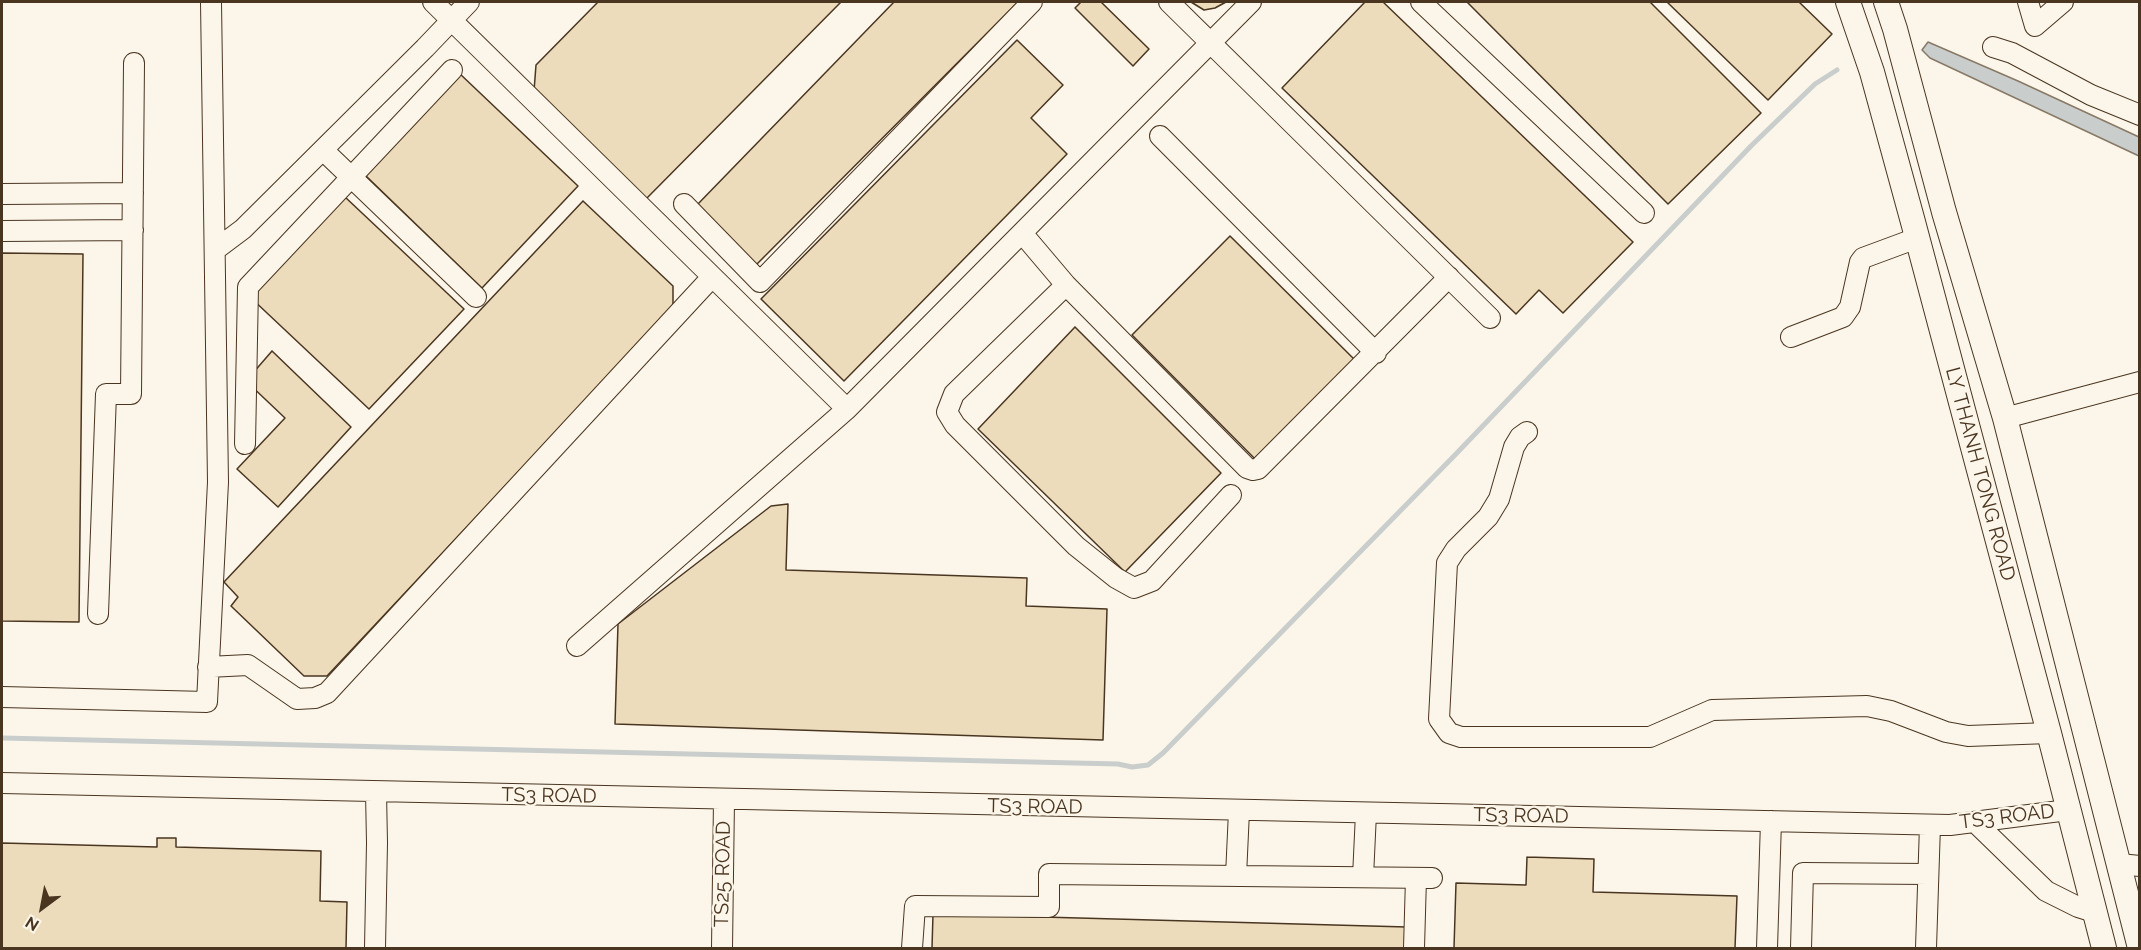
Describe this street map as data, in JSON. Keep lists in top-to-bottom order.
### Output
{
  "streets": {
    "main road": ["LY THANH TONG ROAD"],
    "street": ["TS3 ROAD", "TS25 ROAD"]
  },
  "crossings": [
    ["LY THANH TONG ROAD", "TS3 ROAD"],
    ["TS3 ROAD", "TS25 ROAD"]
  ],
  "north": "bottom left"
}
